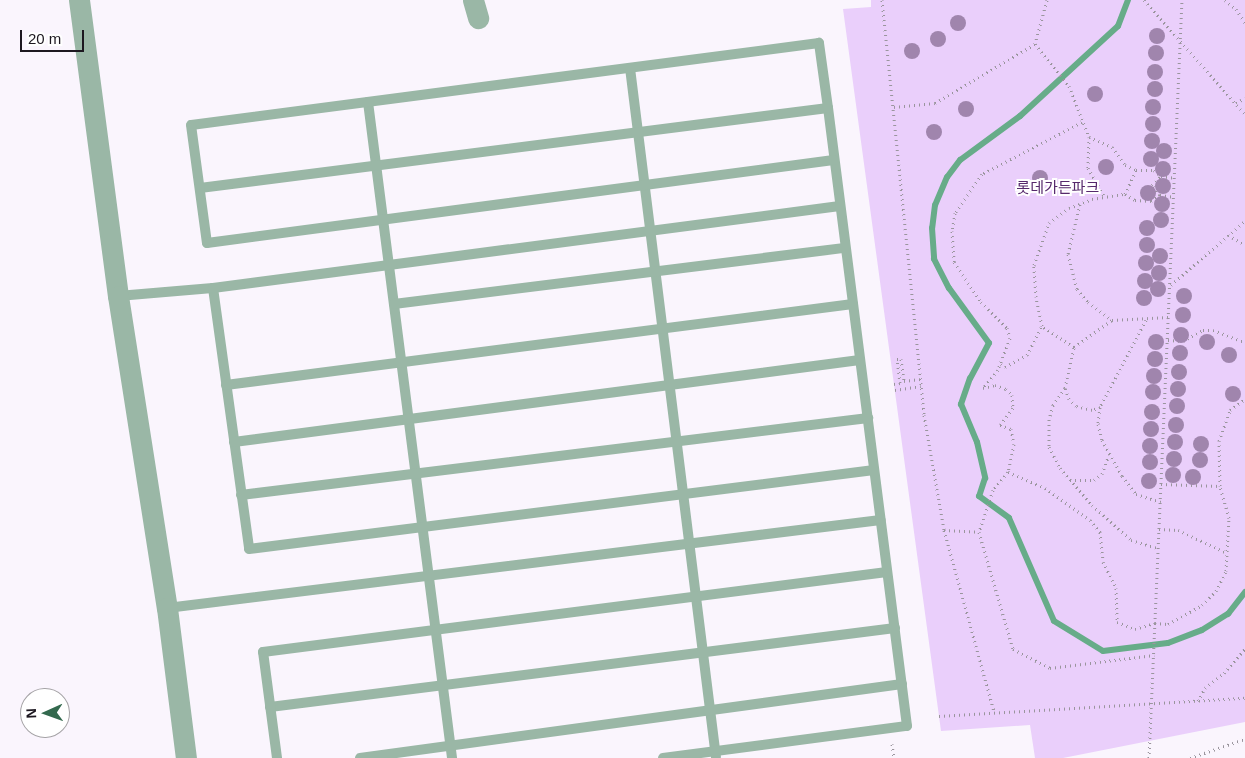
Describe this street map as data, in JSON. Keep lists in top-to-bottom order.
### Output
{
  "parks": ["롯데가든파크"],
  "scale_bar": "20 m",
  "north": "left"
}
